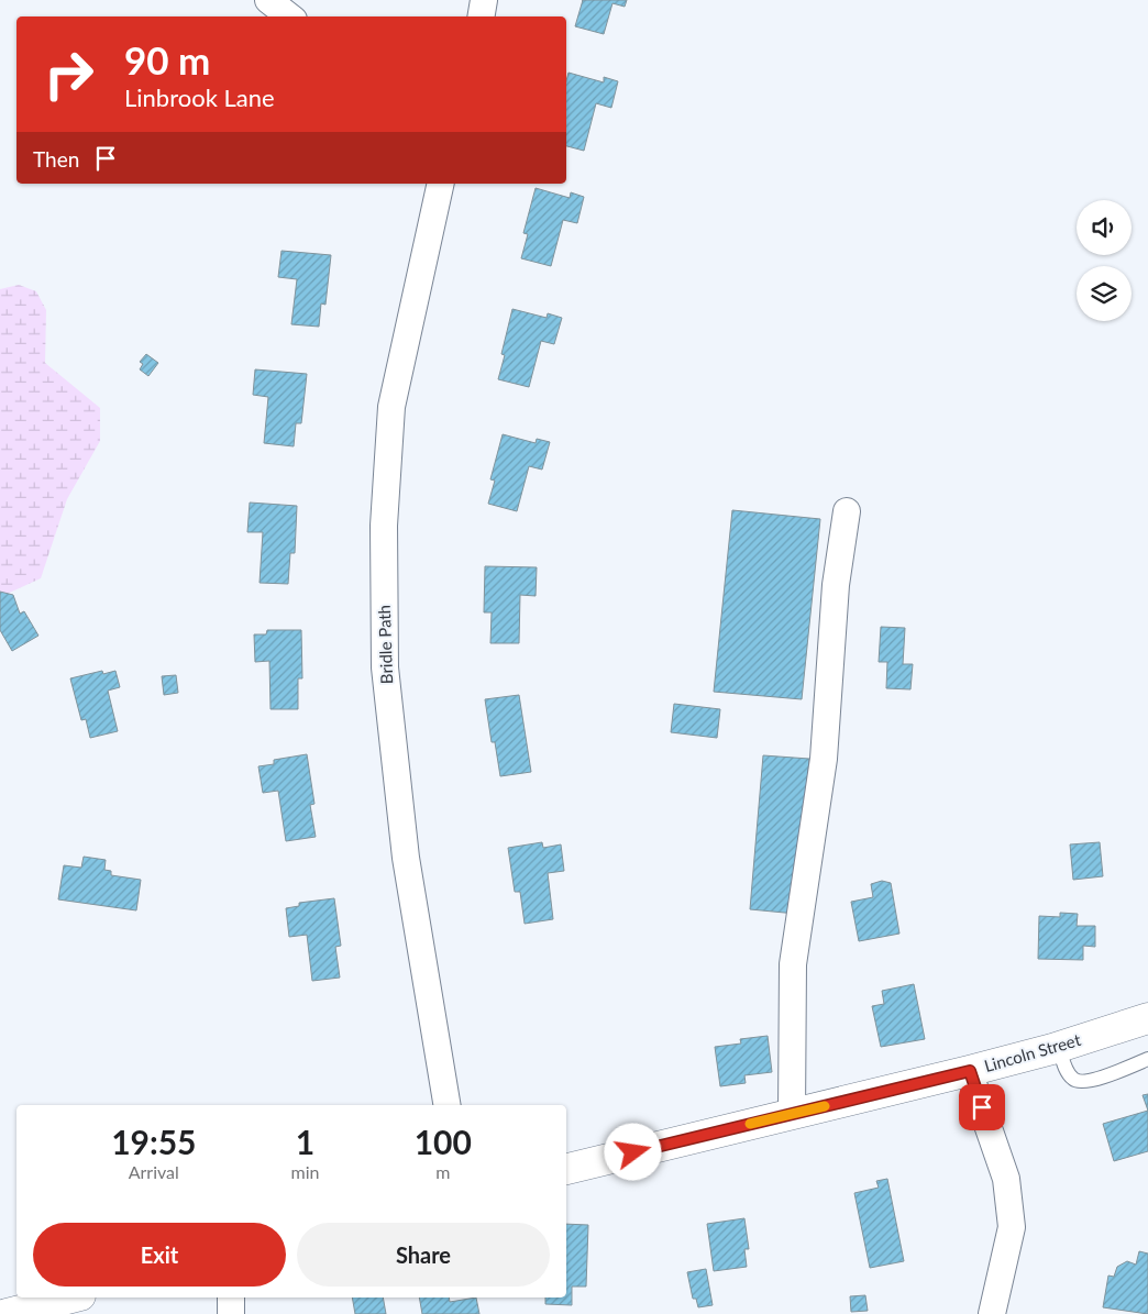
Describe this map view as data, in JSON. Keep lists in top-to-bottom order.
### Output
{
  "streets": {
    "main road": ["Lincoln Street"],
    "street": ["Bridle Path"]
  },
  "page": {
    "turn": ["90 m", "Linbrook Lane"],
    "then": "Then",
    "eta": [
      "19:55",
      "Arrival",
      "1",
      "min",
      "100",
      "m"
    ],
    "buttons": ["Exit", "Share"]
  }
}
